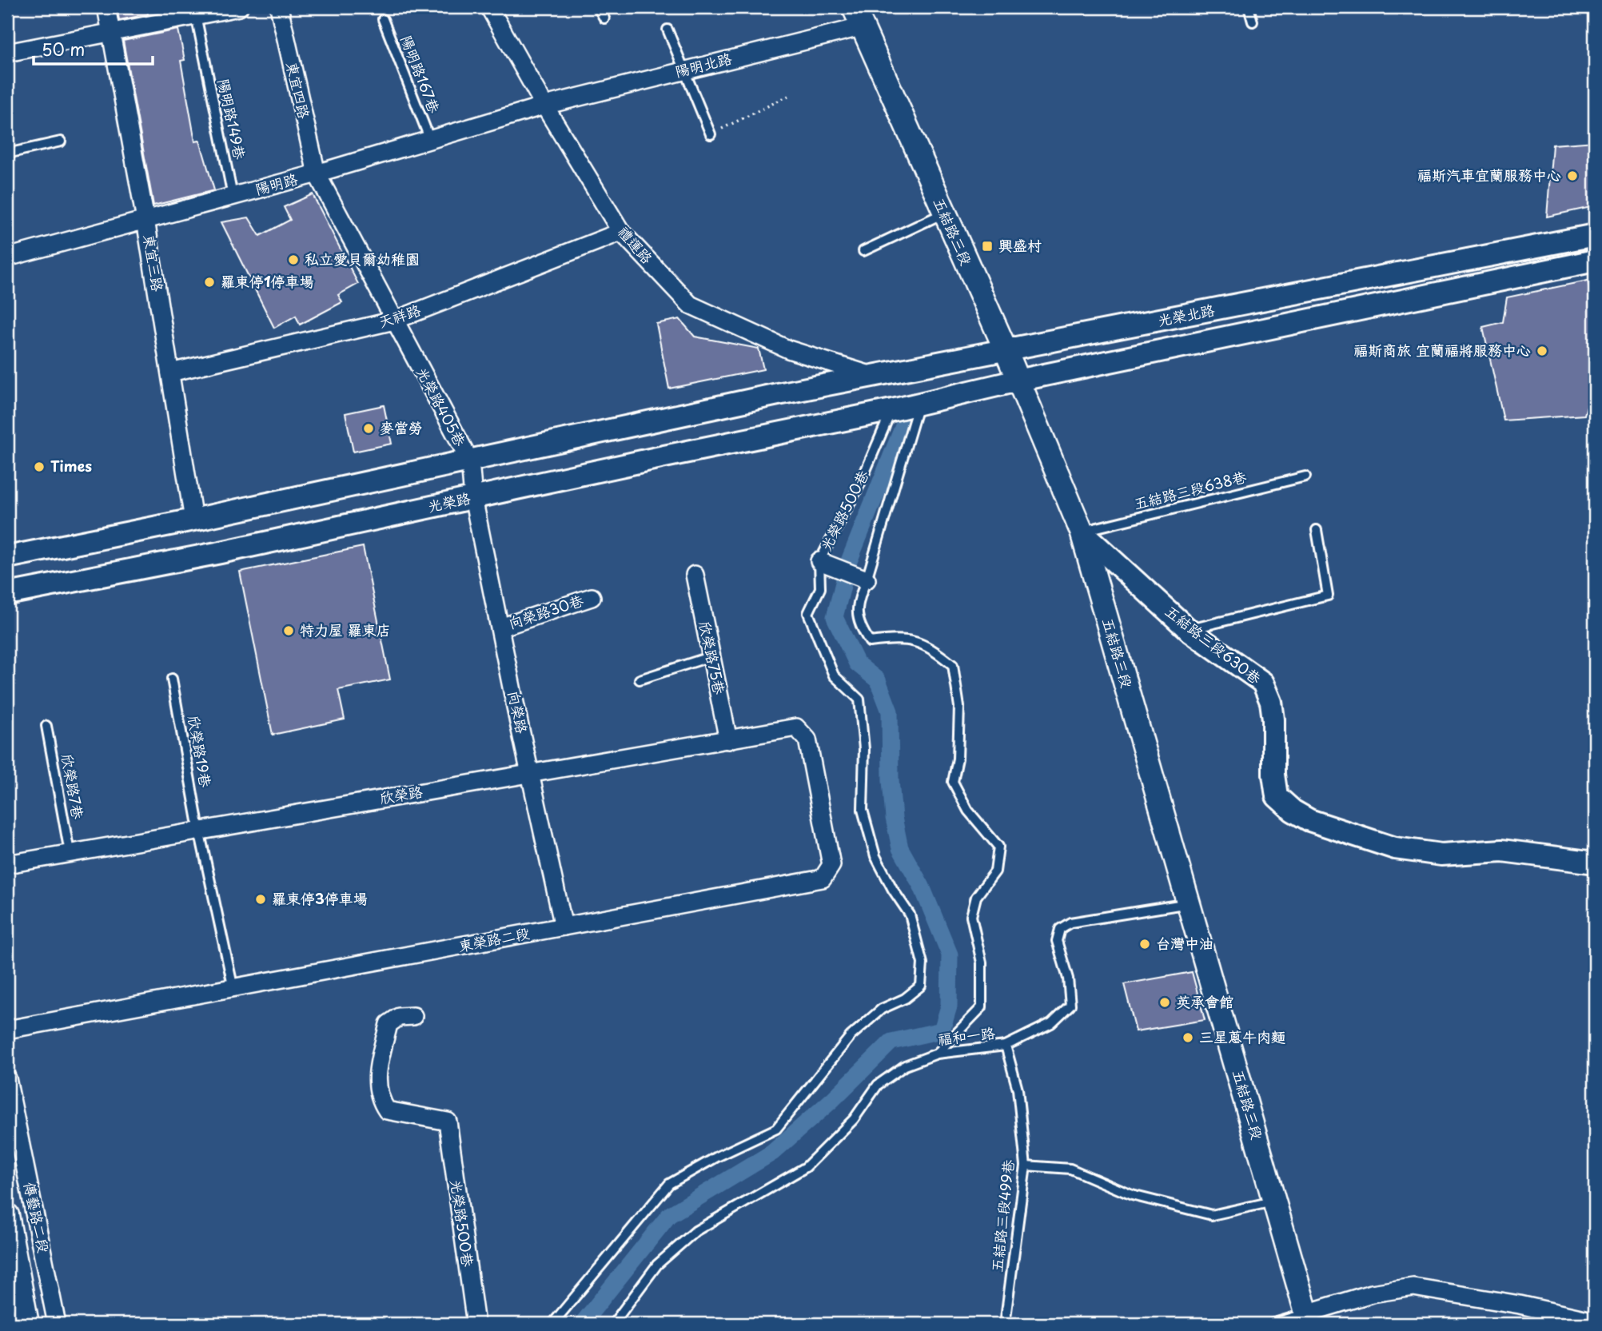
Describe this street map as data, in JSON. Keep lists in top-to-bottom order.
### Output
{
  "streets": {
    "main road": ["五結路三段", "傳藝路二段"],
    "street": [
      "陽明北路",
      "東宜四路",
      "陽明路",
      "禮運路",
      "東宜三路",
      "光榮北路",
      "天祥路",
      "光榮路405巷",
      "光榮路",
      "光榮路500巷",
      "向榮路30巷",
      "五結路三段630巷",
      "欣榮路75巷",
      "向榮路",
      "欣榮路",
      "東榮路二段"
    ],
    "lane": [
      "陽明路167巷",
      "陽明路149巷",
      "五結路三段638巷",
      "欣榮路19巷",
      "欣榮路7巷",
      "福和一路",
      "五結路三段499巷"
    ]
  },
  "crossings": [
    ["陽明北路", "陽明路"],
    ["陽明北路", "五結路三段"],
    ["陽明北路", "禮運路"],
    ["陽明路167巷", "陽明路"],
    ["東宜四路", "陽明路"],
    ["東宜四路", "天祥路"],
    ["東宜四路", "光榮路405巷"],
    ["陽明路149巷", "陽明路"],
    ["陽明路", "禮運路"],
    ["陽明路", "東宜三路"],
    ["五結路三段", "光榮北路"],
    ["五結路三段", "五結路三段638巷"],
    ["五結路三段", "五結路三段630巷"],
    ["五結路三段", "福和一路"],
    ["禮運路", "光榮北路"],
    ["禮運路", "天祥路"],
    ["東宜三路", "天祥路"],
    ["光榮北路", "光榮路405巷"],
    ["光榮北路", "光榮路"],
    ["光榮北路", "光榮路500巷"],
    ["天祥路", "光榮路405巷"],
    ["光榮路405巷", "光榮路"],
    ["光榮路405巷", "向榮路"],
    ["五結路三段638巷", "五結路三段630巷"],
    ["光榮路", "光榮路500巷"],
    ["光榮路", "向榮路"],
    ["向榮路30巷", "向榮路"],
    ["欣榮路75巷", "欣榮路"],
    ["向榮路", "欣榮路"],
    ["向榮路", "東榮路二段"],
    ["欣榮路19巷", "欣榮路"],
    ["欣榮路19巷", "東榮路二段"],
    ["欣榮路7巷", "欣榮路"],
    ["欣榮路", "東榮路二段"],
    ["福和一路", "五結路三段499巷"]
  ],
  "places": {
    "other": [
      "福斯汽車宜蘭服務中心",
      "私立愛貝爾幼稚園",
      "羅東停1停車場",
      "福斯商旅 宜蘭福將服務中心",
      "麥當勞",
      "Times",
      "特力屋 羅東店",
      "羅東停3停車場",
      "台灣中油",
      "英承會館",
      "三星蔥牛肉麵"
    ],
    "transit": ["興盛村"]
  },
  "scale_bar": "50 m"
}
